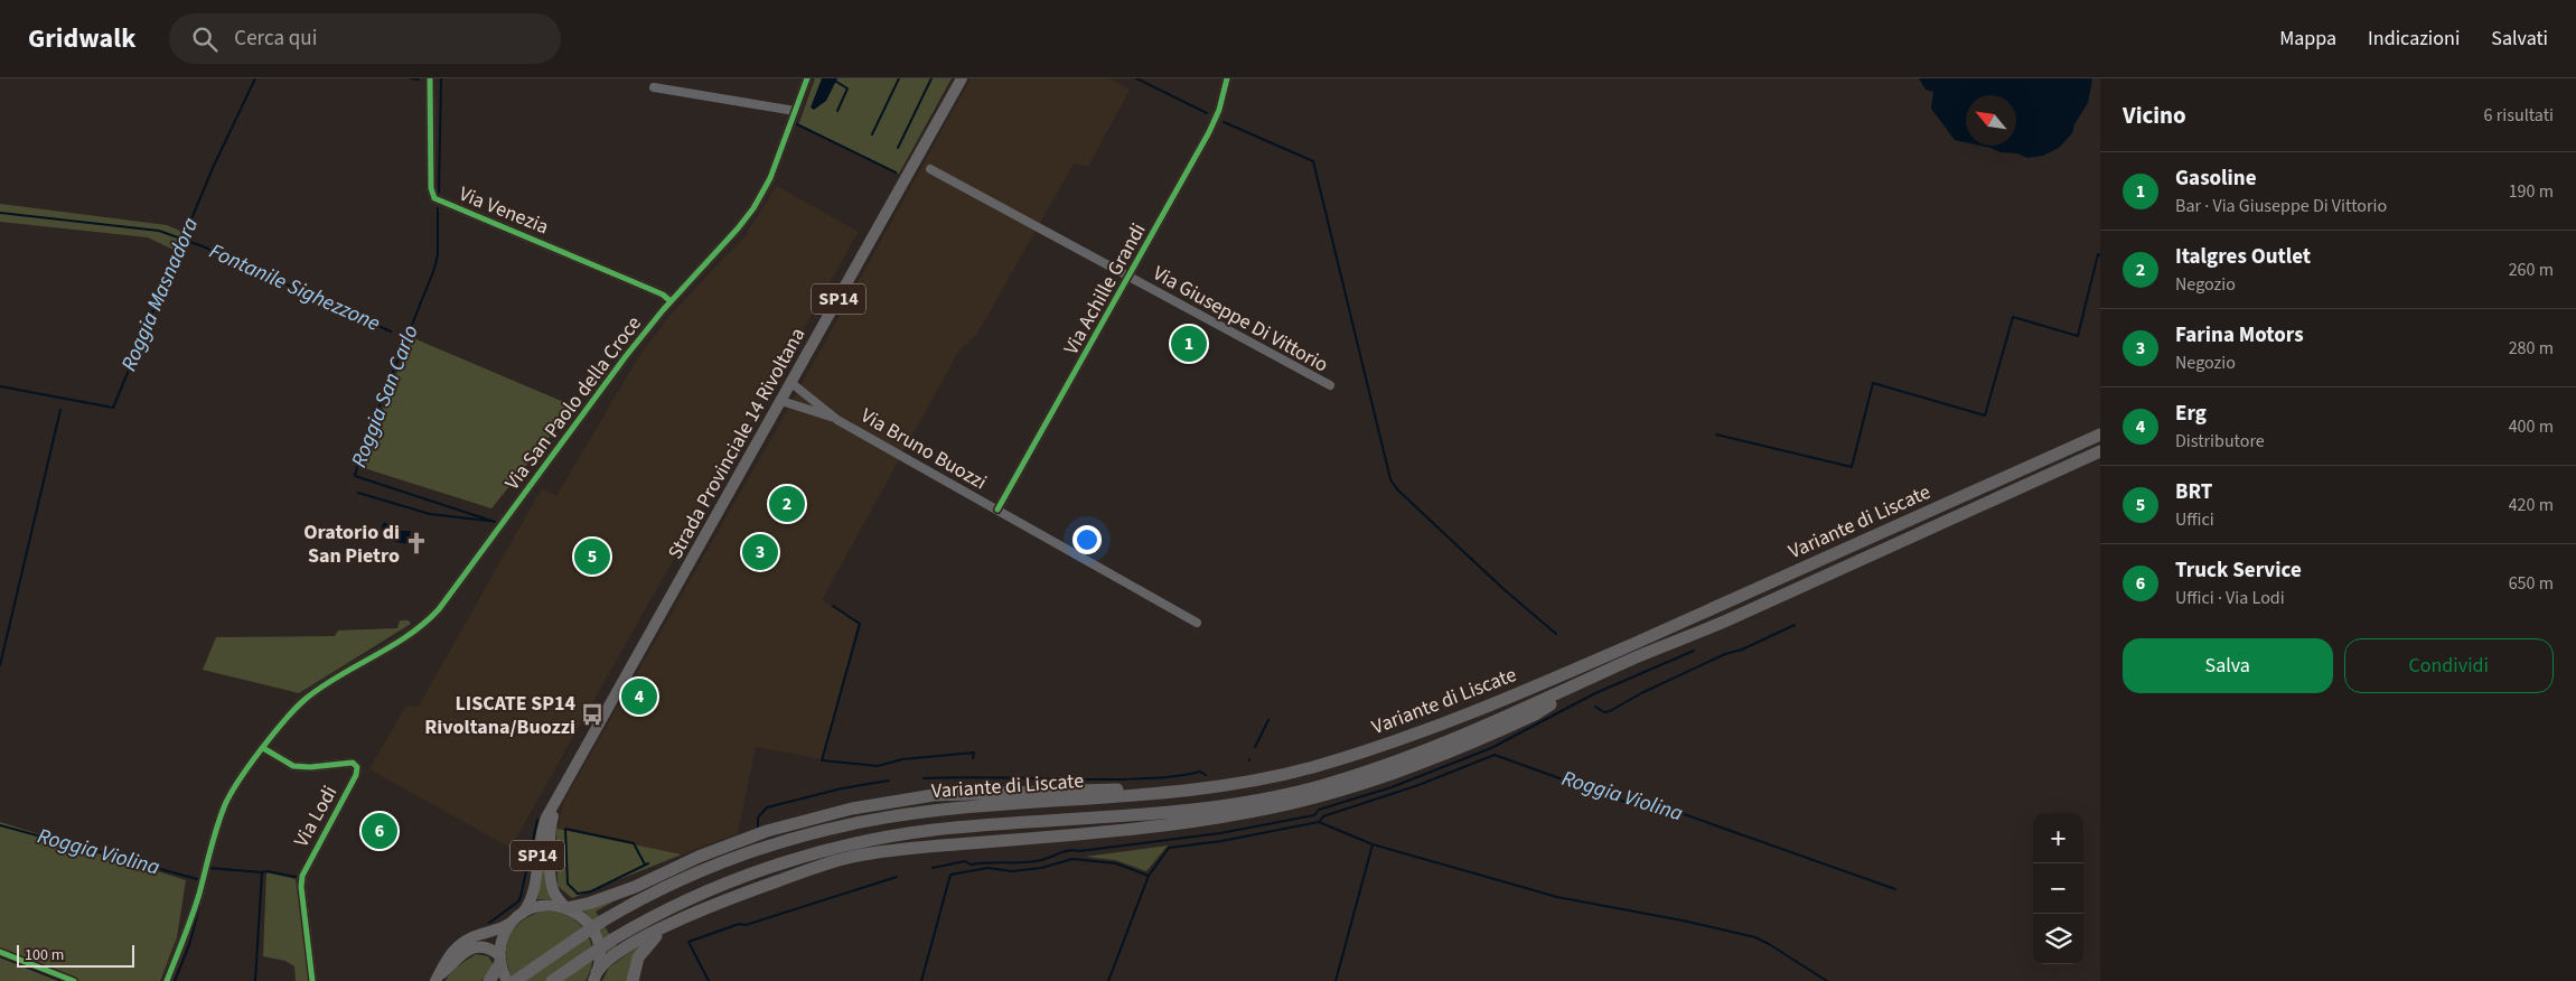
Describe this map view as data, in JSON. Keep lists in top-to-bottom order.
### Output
{
  "streets": {
    "highway": ["Variante di Liscate"],
    "main road": ["SP14", "Strada Provinciale 14 Rivoltana"],
    "street": [
      "Via Venezia",
      "Via Achille Grandi",
      "Via Giuseppe Di Vittorio",
      "Via San Paolo della Croce",
      "Via Bruno Buozzi",
      "Via Lodi"
    ]
  },
  "crossings": [
    ["Via Venezia", "Via San Paolo della Croce"],
    ["Via Achille Grandi", "Via Giuseppe Di Vittorio"],
    ["Via Achille Grandi", "Via Bruno Buozzi"],
    ["Via San Paolo della Croce", "Via Lodi"],
    ["Strada Provinciale 14 Rivoltana", "Via Bruno Buozzi"]
  ],
  "water": [
    "Fontanile Sighezzone",
    "Roggia Masnadora",
    "Roggia San Carlo",
    "Roggia Violina"
  ],
  "places": {
    "church": ["Oratorio di San Pietro"],
    "bus stop": ["LISCATE SP14 Rivoltana/Buozzi"]
  },
  "scale_bar": "100 m",
  "north": "top left",
  "page": {
    "header": "Gridwalk",
    "search": "Cerca qui",
    "nav": ["Mappa", "Indicazioni", "Salvati"],
    "heading": ["Vicino", "6 risultati"],
    "list": [
      {
        "mark": "1",
        "name": "Gasoline",
        "note": "Bar · Via Giuseppe Di Vittorio",
        "value": "190 m"
      },
      {
        "mark": "2",
        "name": "Italgres Outlet",
        "note": "Negozio",
        "value": "260 m"
      },
      {
        "mark": "3",
        "name": "Farina Motors",
        "note": "Negozio",
        "value": "280 m"
      },
      {
        "mark": "4",
        "name": "Erg",
        "note": "Distributore",
        "value": "400 m"
      },
      {
        "mark": "5",
        "name": "BRT",
        "note": "Uffici",
        "value": "420 m"
      },
      {
        "mark": "6",
        "name": "Truck Service",
        "note": "Uffici · Via Lodi",
        "value": "650 m"
      }
    ],
    "pins": [
      "1",
      "2",
      "3",
      "5",
      "4",
      "6"
    ],
    "buttons": ["Salva", "Condividi"],
    "map_buttons": ["+", "−"],
    "scale": "100 m"
  }
}
